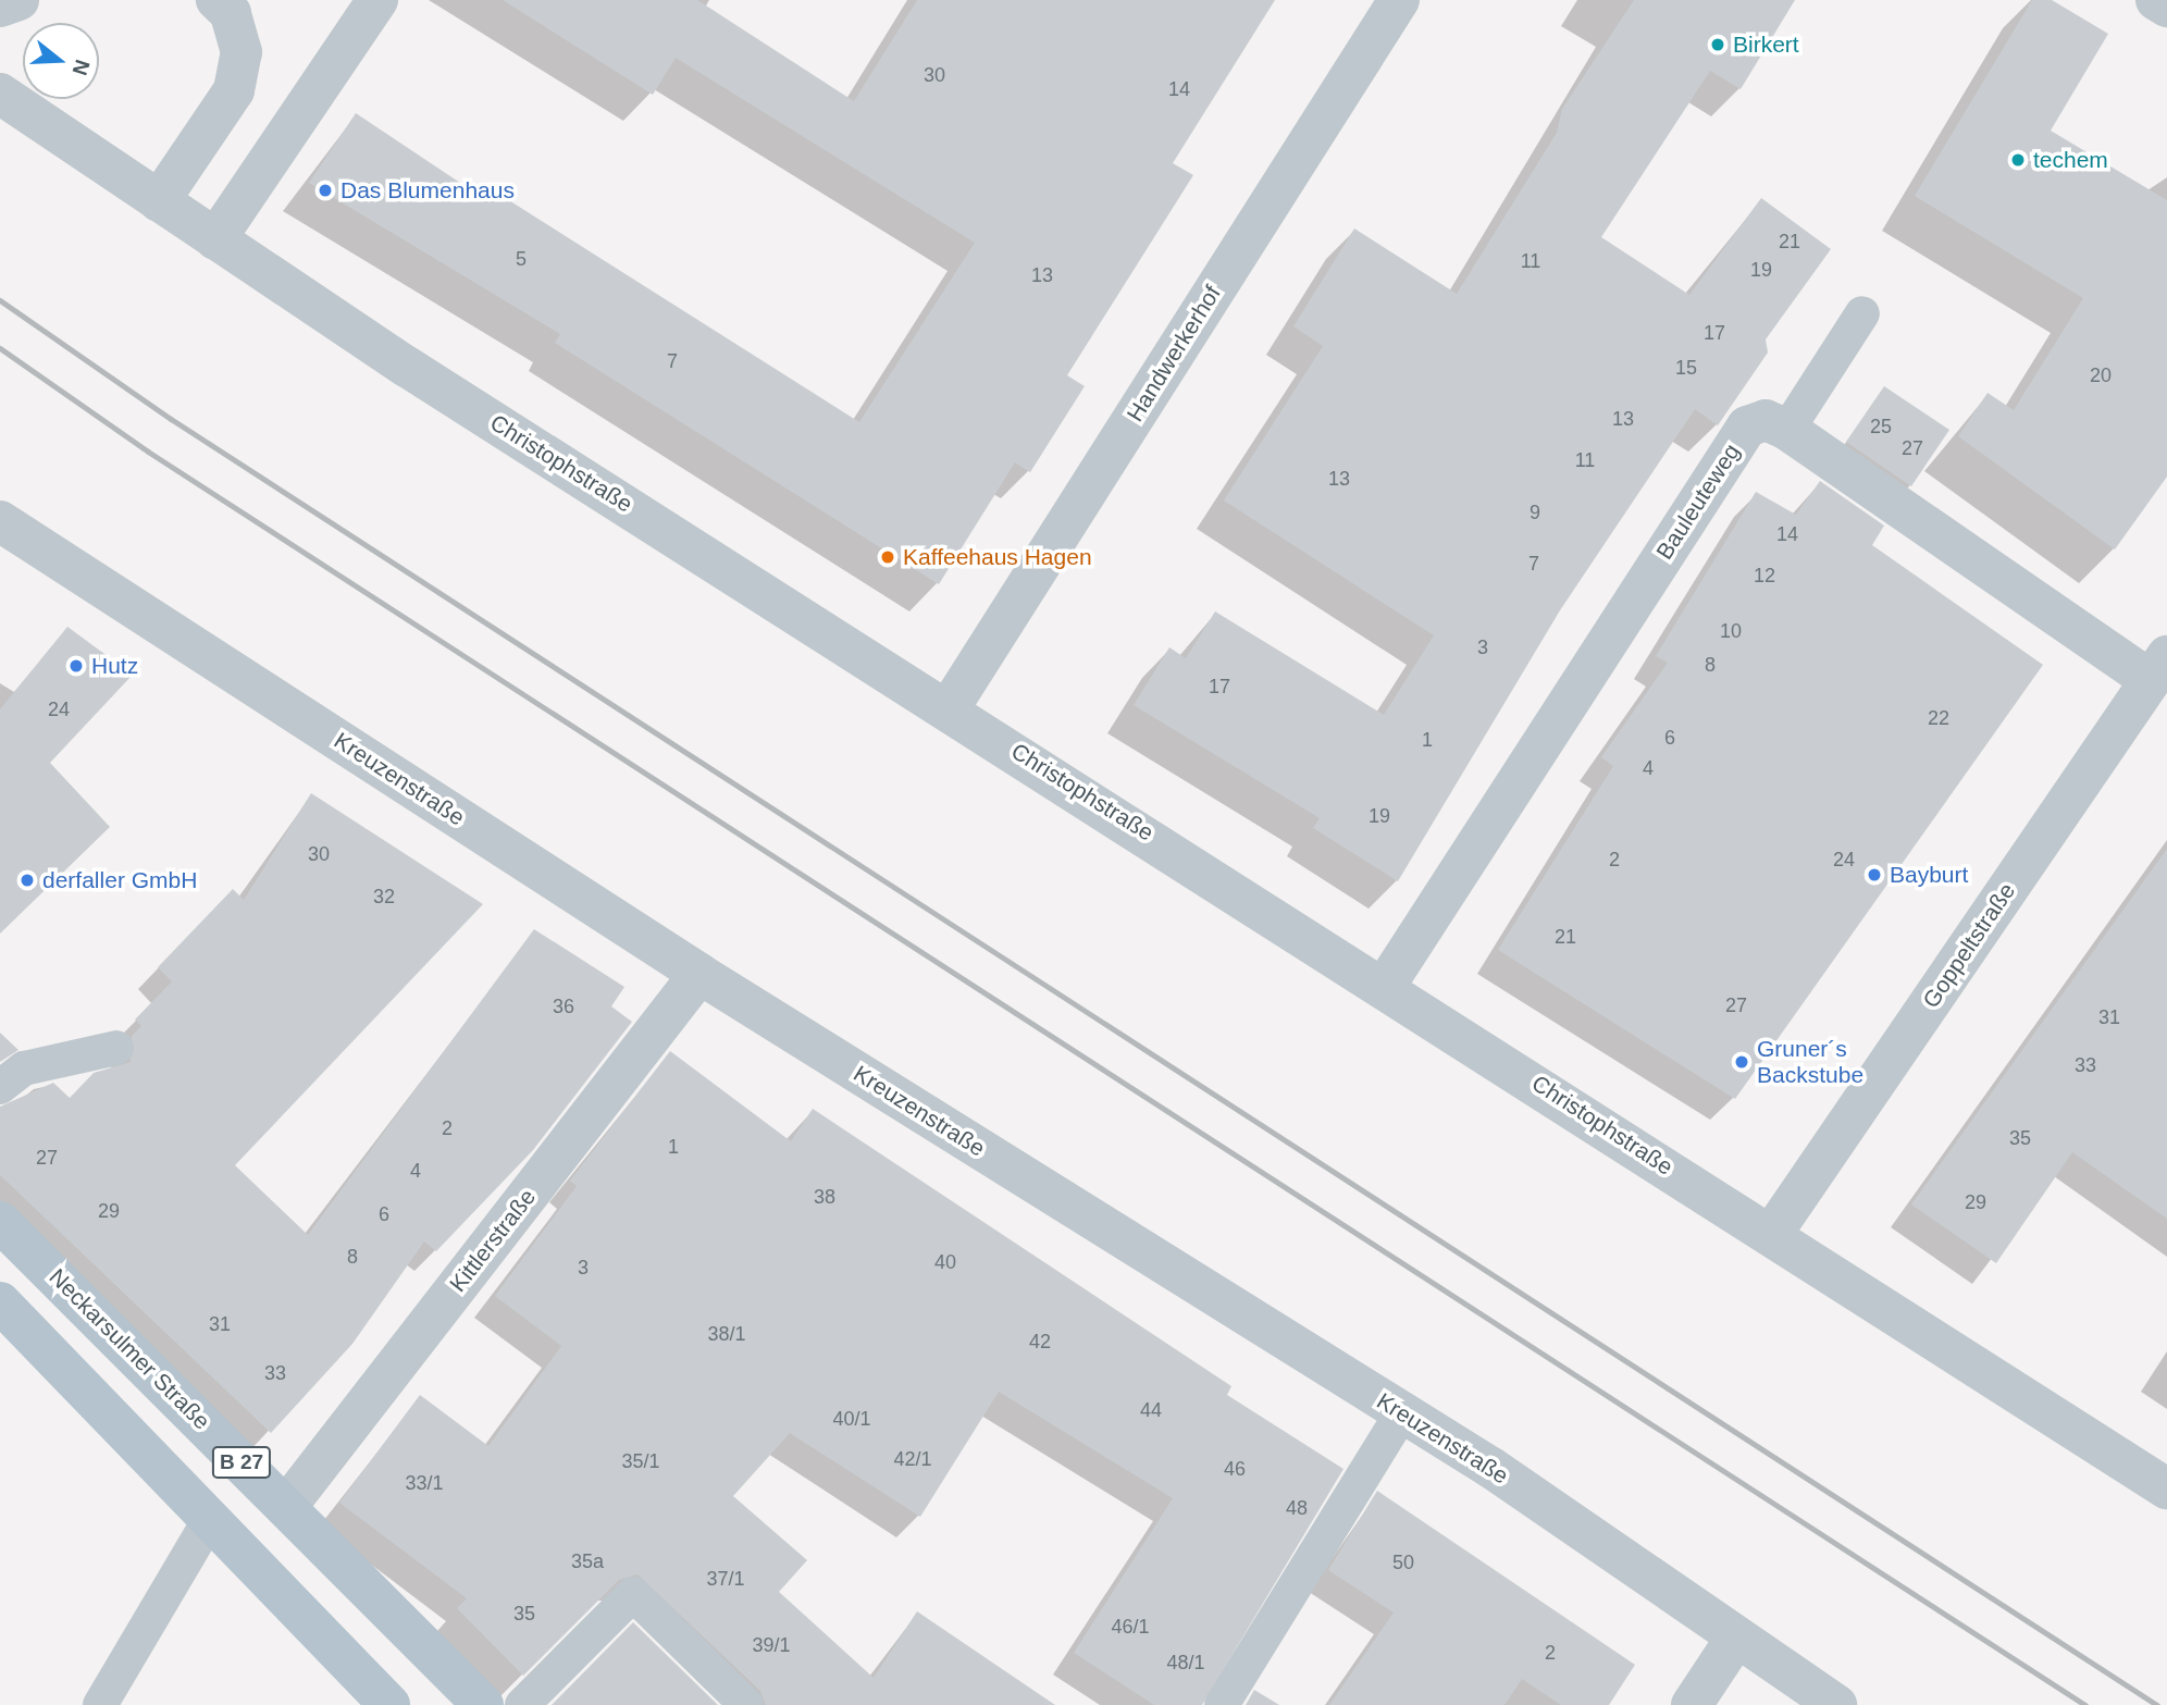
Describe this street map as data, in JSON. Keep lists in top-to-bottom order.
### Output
{
  "streets": {
    "main road": ["Neckarsulmer Straße", "B 27"],
    "street": [
      "Handwerkerhof",
      "Christophstraße",
      "Bauleuteweg",
      "Kreuzenstraße",
      "Goppeltstraße",
      "Kittlerstraße"
    ]
  },
  "crossings": [
    ["Handwerkerhof", "Christophstraße"],
    ["Christophstraße", "Bauleuteweg"],
    ["Christophstraße", "Goppeltstraße"],
    ["Bauleuteweg", "Goppeltstraße"],
    ["Kreuzenstraße", "Kittlerstraße"],
    ["Kittlerstraße", "Neckarsulmer Straße"]
  ],
  "places": [
    "Birkert",
    "techem",
    "Das Blumenhaus",
    "Kaffeehaus Hagen",
    "Hutz",
    "Bayburt",
    "derfaller GmbH",
    "Gruner´s Backstube"
  ],
  "house_numbers": [
    "30",
    "14",
    "21",
    "5",
    "11",
    "19",
    "13",
    "17",
    "7",
    "15",
    "20",
    "13",
    "25",
    "27",
    "11",
    "13",
    "9",
    "14",
    "7",
    "12",
    "10",
    "3",
    "8",
    "17",
    "24",
    "22",
    "6",
    "1",
    "4",
    "19",
    "30",
    "2",
    "24",
    "32",
    "21",
    "27",
    "36",
    "31",
    "33",
    "2",
    "35",
    "1",
    "27",
    "4",
    "38",
    "29",
    "29",
    "6",
    "8",
    "40",
    "3",
    "31",
    "38/1",
    "42",
    "33",
    "44",
    "40/1",
    "42/1",
    "35/1",
    "46",
    "33/1",
    "48",
    "35a",
    "50",
    "37/1",
    "35",
    "46/1",
    "39/1",
    "2",
    "48/1"
  ],
  "north": "right"
}
